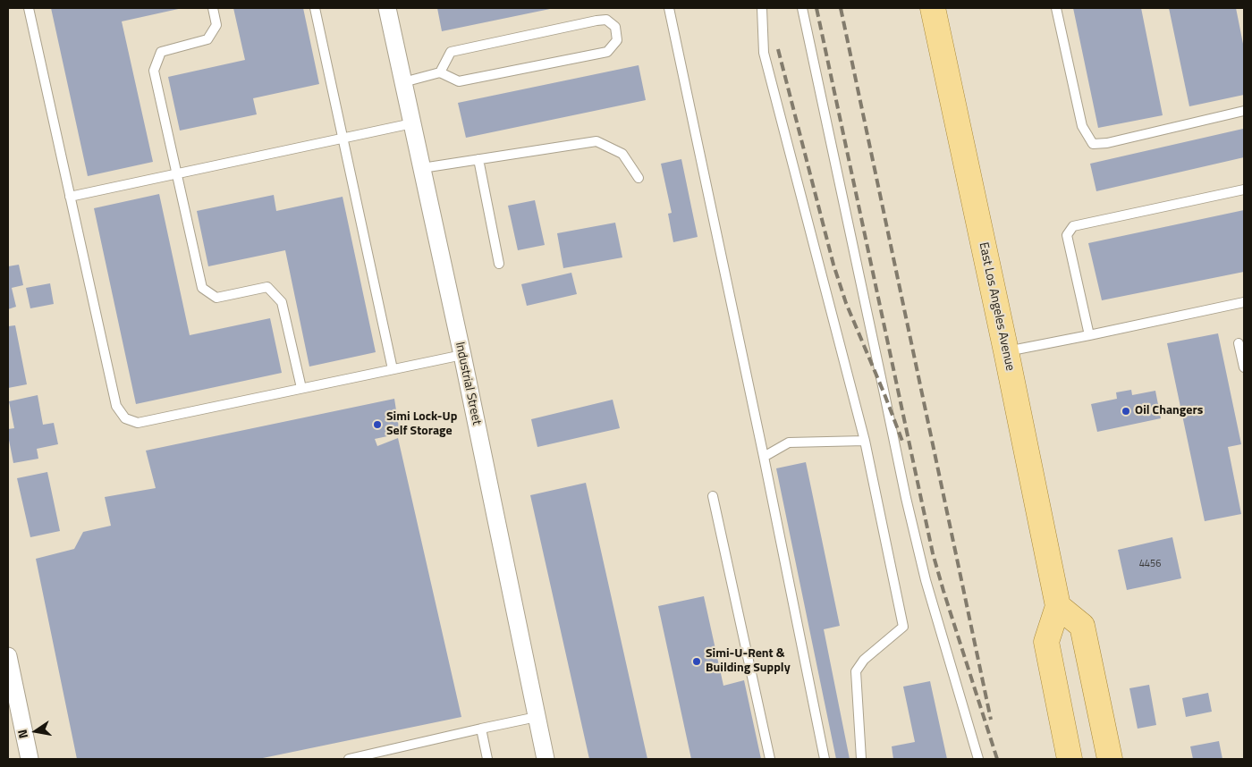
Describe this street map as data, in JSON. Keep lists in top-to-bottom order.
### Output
{
  "streets": {
    "main road": ["East Los Angeles Avenue"],
    "street": ["Industrial Street"]
  },
  "places": ["Oil Changers", "Simi Lock-Up Self Storage", "Simi-U-Rent & Building Supply"],
  "house_numbers": ["4456"],
  "north": "left"
}
